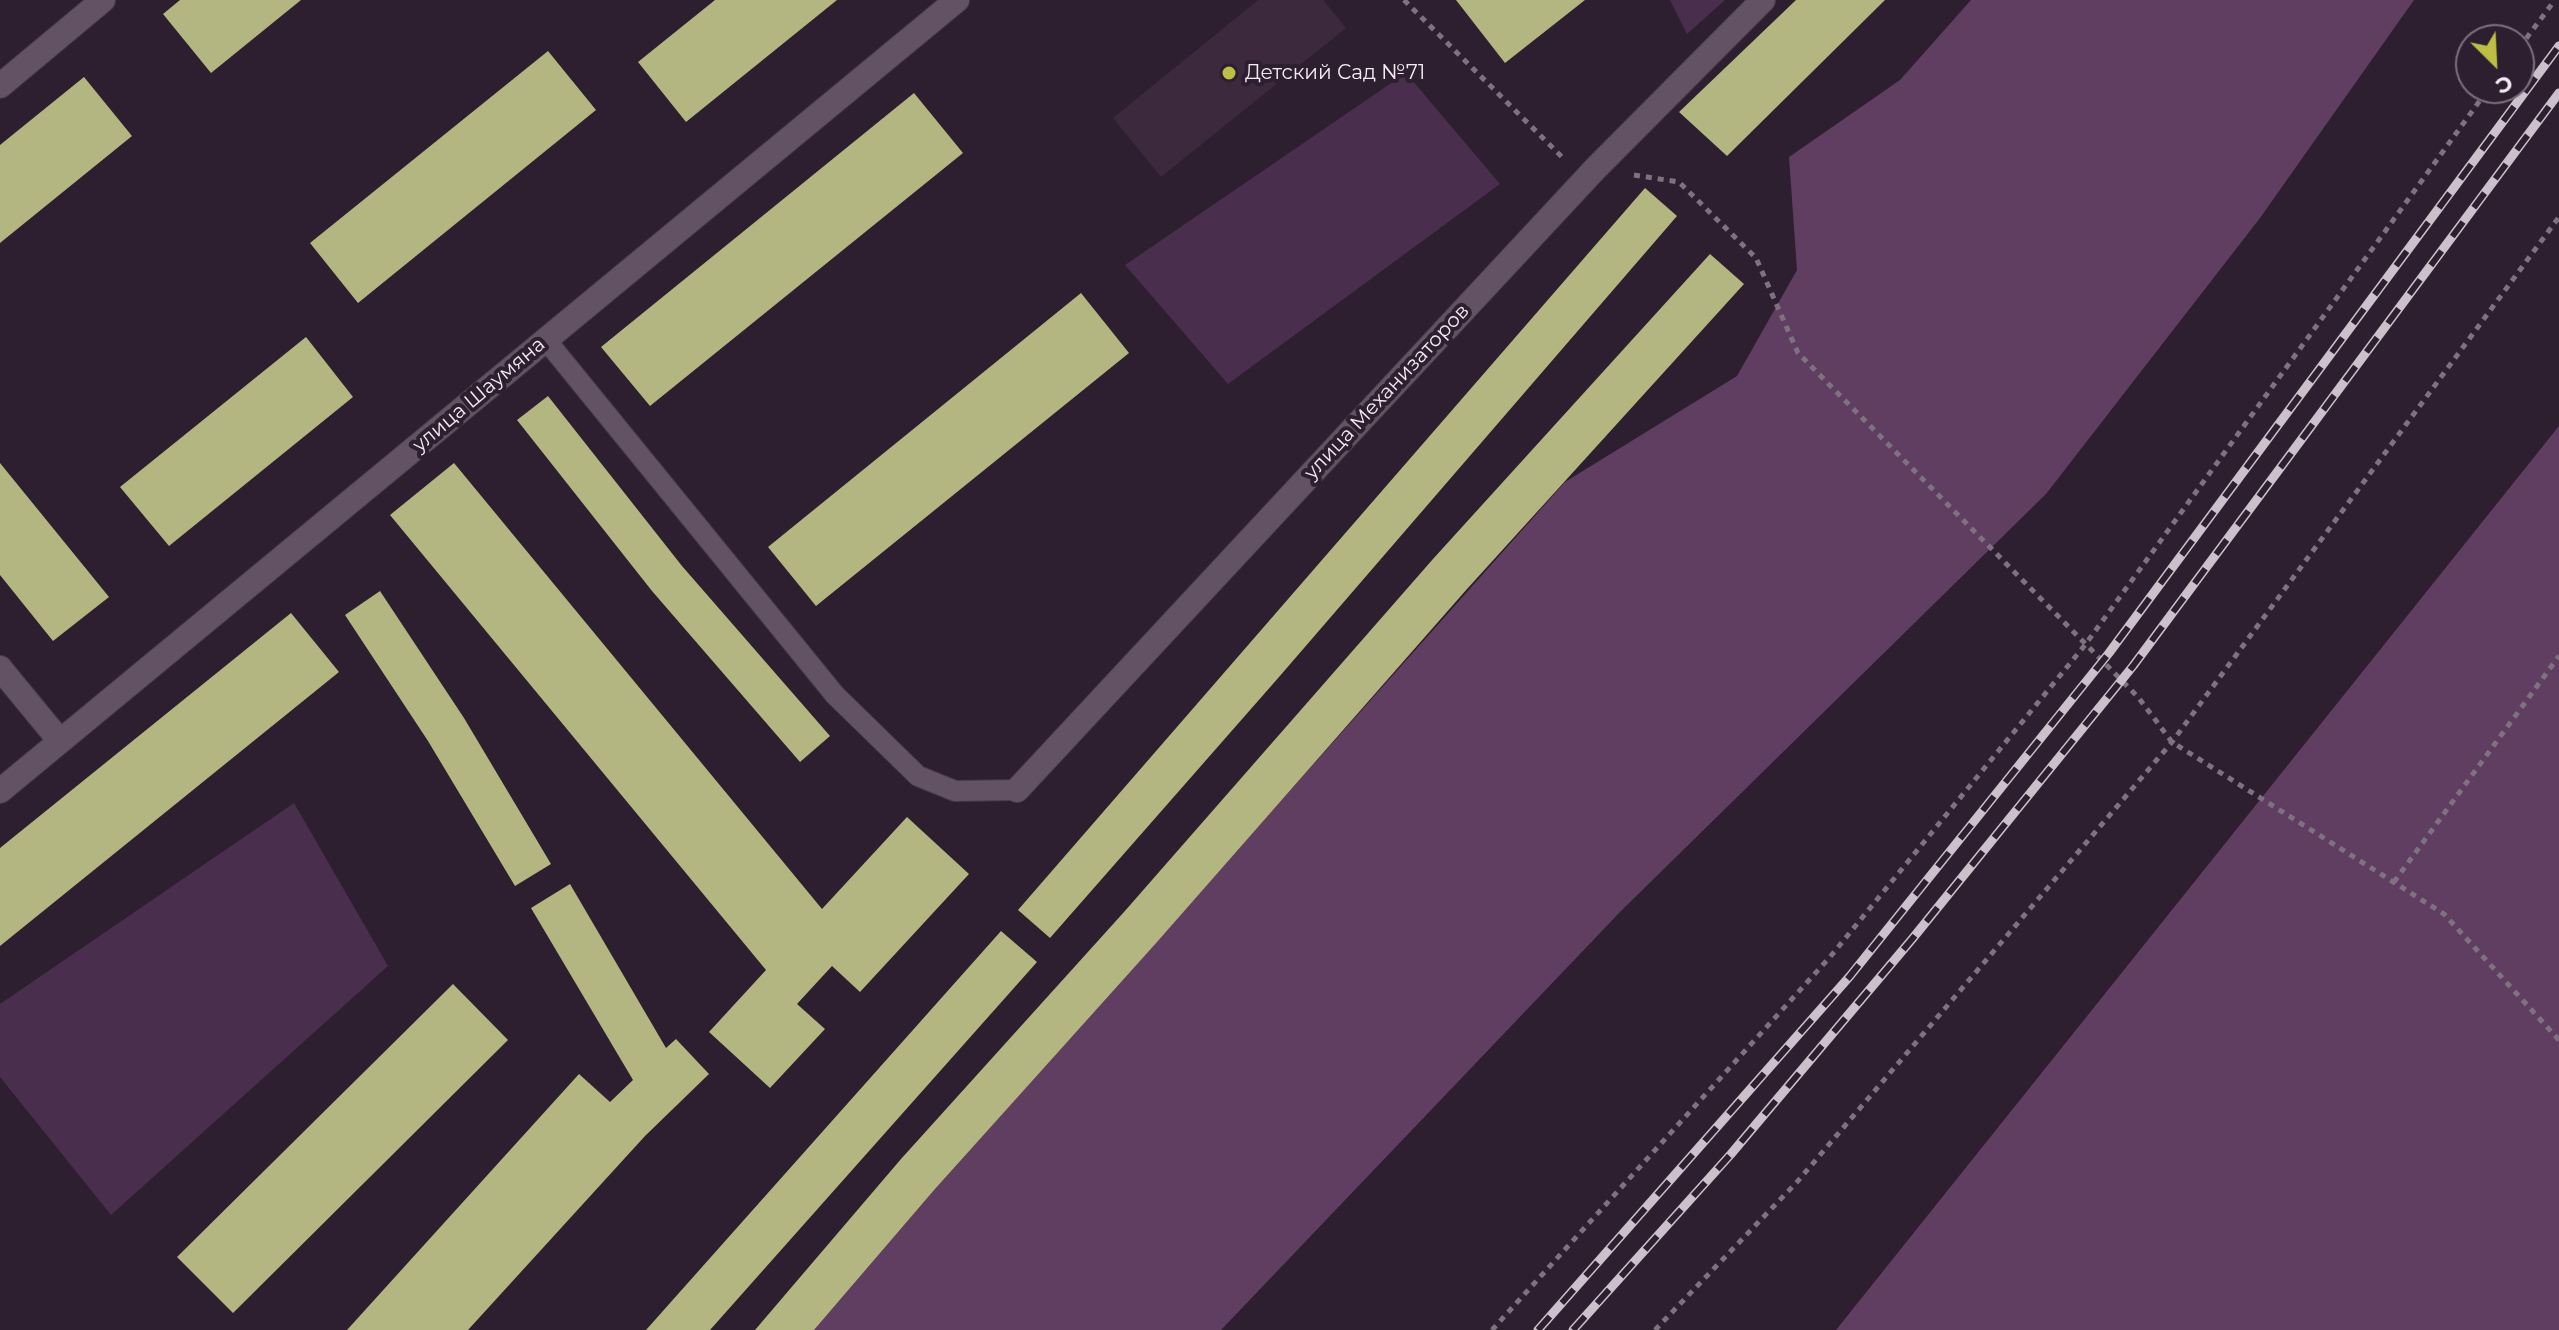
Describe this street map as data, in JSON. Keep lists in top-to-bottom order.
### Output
{
  "streets": {
    "street": ["улица Механизаторов", "улица Шаумяна"]
  },
  "places": ["Детский Сад №71"],
  "north": "bottom right"
}
